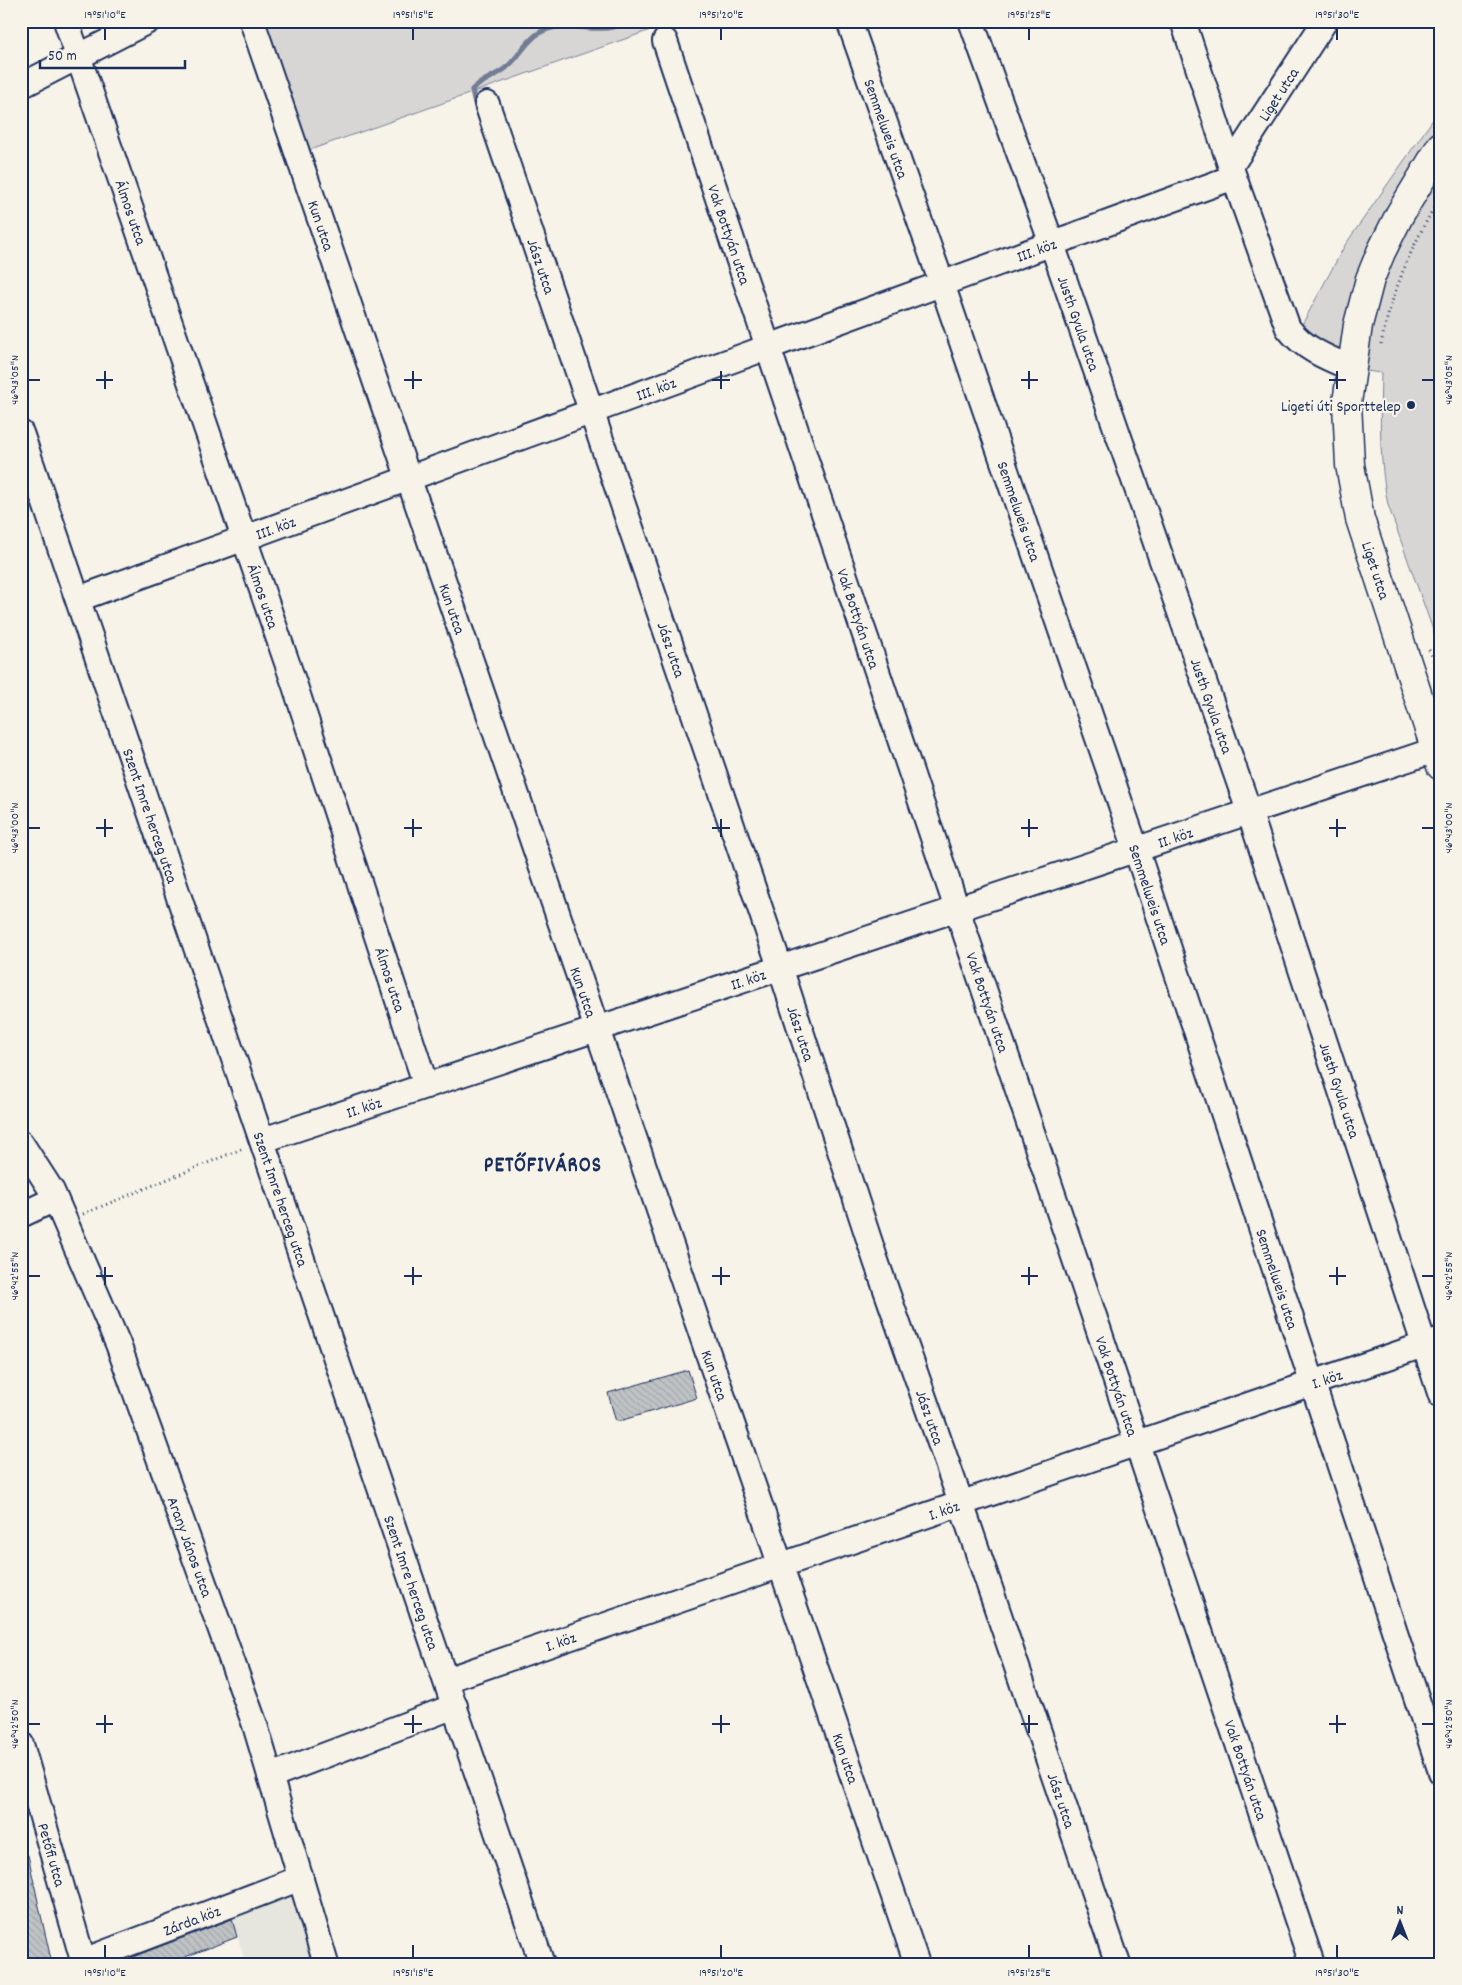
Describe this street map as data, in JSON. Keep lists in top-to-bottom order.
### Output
{
  "streets": {
    "main road": ["Liget utca"],
    "street": [
      "Semmelweis utca",
      "Álmos utca",
      "Kun utca",
      "Vak Bottyán utca",
      "III. köz",
      "Jász utca",
      "Justh Gyula utca",
      "Szent Imre herceg utca",
      "II. köz",
      "I. köz",
      "Arany János utca",
      "Petőfi utca",
      "Zárda köz"
    ]
  },
  "crossings": [
    ["Liget utca", "III. köz"],
    ["Liget utca", "II. köz"],
    ["Semmelweis utca", "III. köz"],
    ["Semmelweis utca", "II. köz"],
    ["Semmelweis utca", "I. köz"],
    ["Álmos utca", "III. köz"],
    ["Álmos utca", "II. köz"],
    ["Kun utca", "III. köz"],
    ["Kun utca", "II. köz"],
    ["Kun utca", "I. köz"],
    ["Vak Bottyán utca", "III. köz"],
    ["Vak Bottyán utca", "II. köz"],
    ["Vak Bottyán utca", "I. köz"],
    ["III. köz", "Jász utca"],
    ["III. köz", "Justh Gyula utca"],
    ["III. köz", "Szent Imre herceg utca"],
    ["Jász utca", "II. köz"],
    ["Jász utca", "I. köz"],
    ["Justh Gyula utca", "II. köz"],
    ["Justh Gyula utca", "I. köz"],
    ["Szent Imre herceg utca", "II. köz"],
    ["Szent Imre herceg utca", "I. köz"],
    ["Arany János utca", "Zárda köz"],
    ["Petőfi utca", "Zárda köz"]
  ],
  "districts": ["PETŐFIVÁROS"],
  "places": ["Ligeti úti Sporttelep"],
  "scale_bar": "50 m",
  "north": "top",
  "coordinates": [
    "19°51'10\"E",
    "19°51'15\"E",
    "19°51'20\"E",
    "19°51'25\"E",
    "19°51'30\"E",
    "46°43'05\"N",
    "46°43'00\"N",
    "46°42'55\"N",
    "46°42'50\"N"
  ]
}
